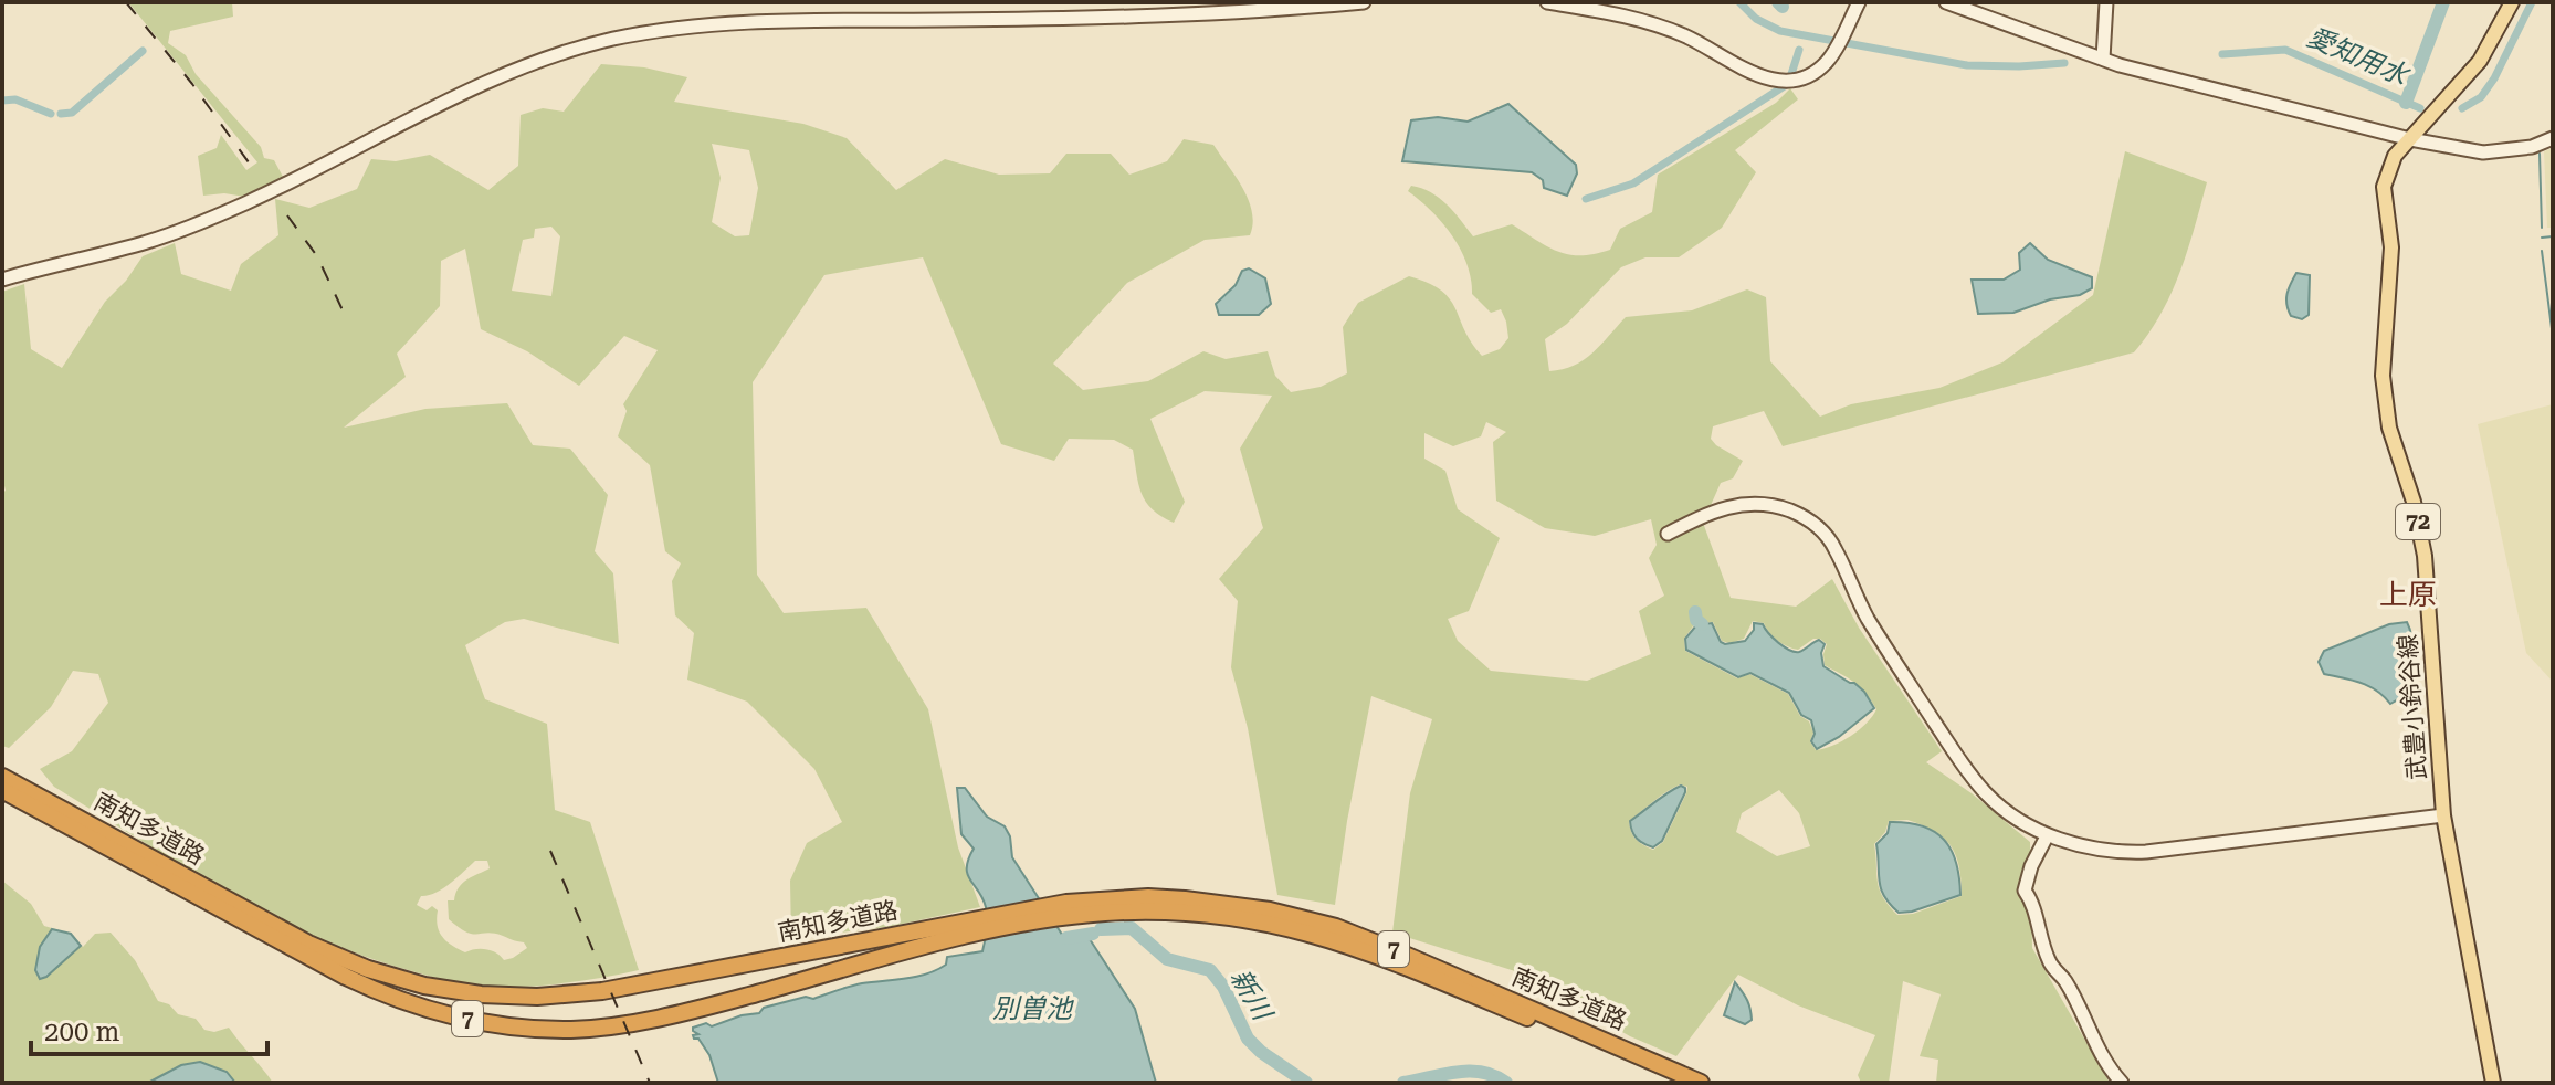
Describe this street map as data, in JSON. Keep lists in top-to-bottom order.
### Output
{
  "streets": {
    "highway": ["南知多道路", "7"],
    "main road": ["72", "武豊小鈴谷線"]
  },
  "districts": ["上原"],
  "water": ["愛知用水", "新川", "別曽池"],
  "scale_bar": "200 m"
}
